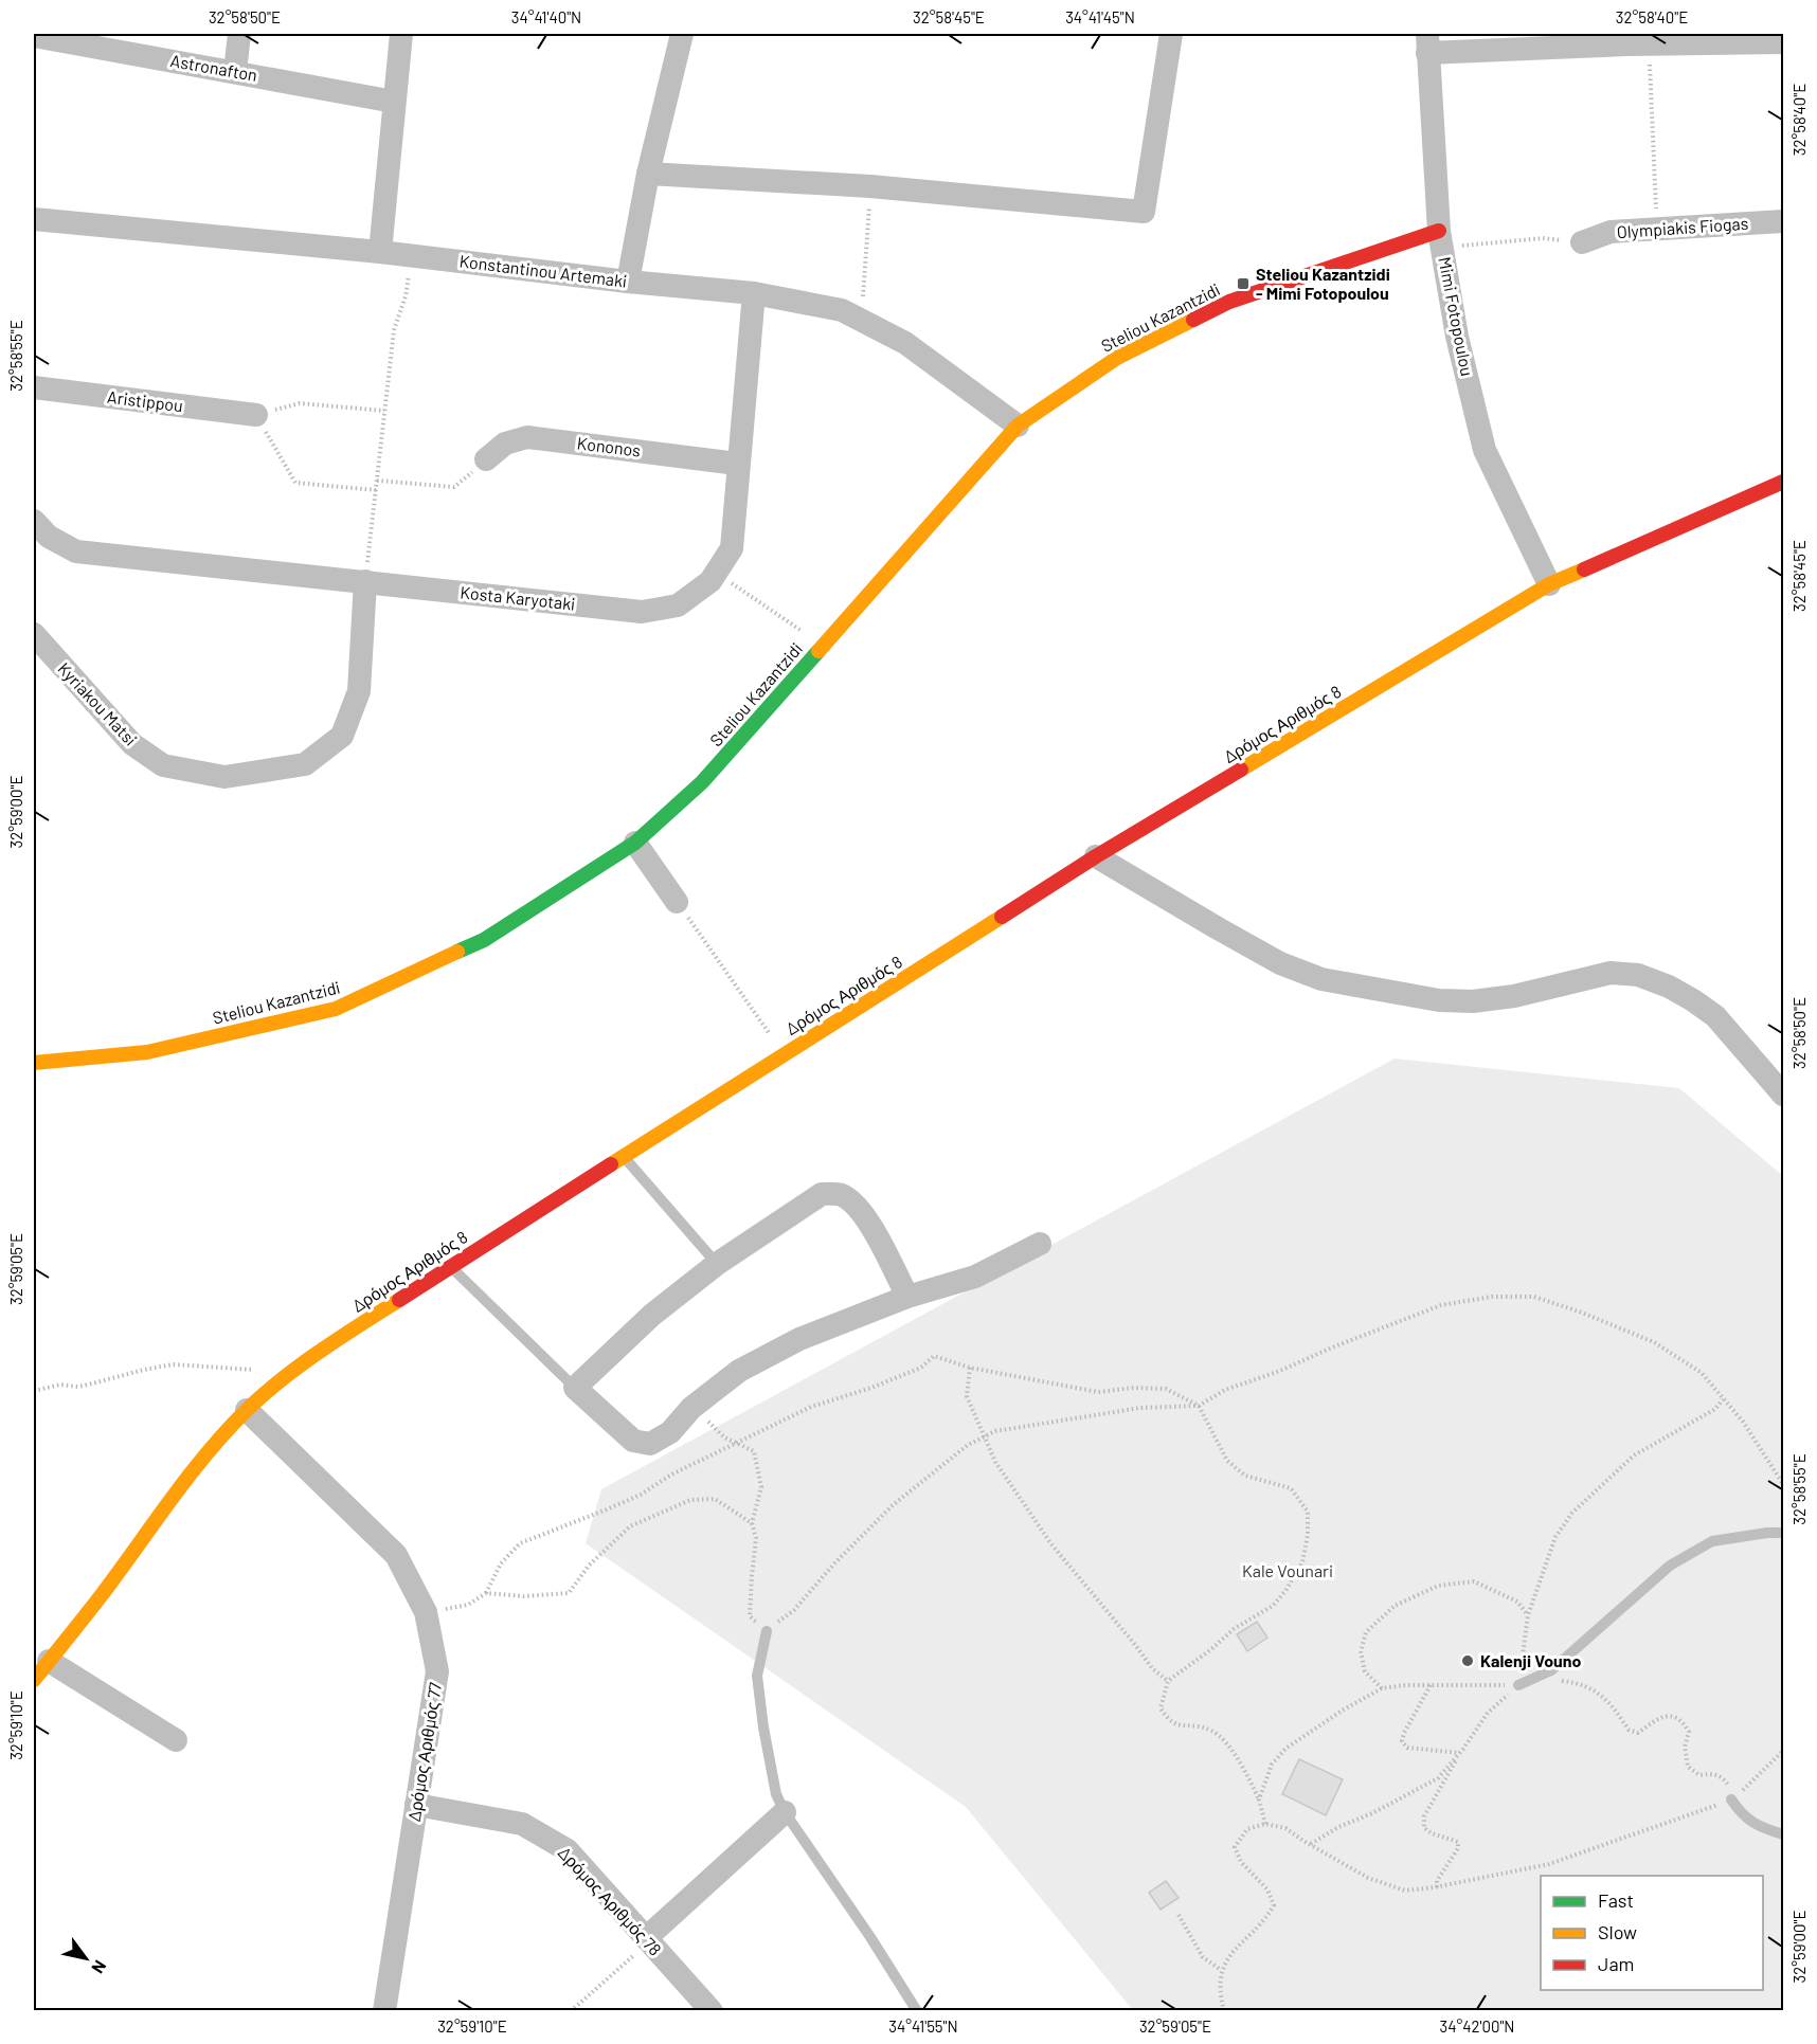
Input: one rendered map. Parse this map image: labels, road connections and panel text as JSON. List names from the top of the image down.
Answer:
{
  "streets": {
    "street": [
      "Astronafton",
      "Olympiakis Fiogas",
      "Konstantinou Artemaki",
      "Mimi Fotopoulou",
      "Steliou Kazantzidi",
      "Aristippou",
      "Kononos",
      "Kosta Karyotaki",
      "Kyriakou Matsi",
      "Δρόμος Αριθμός 8",
      "Δρόμος Αριθμός 77",
      "Δρόμος Αριθμός 78"
    ]
  },
  "crossings": [
    ["Konstantinou Artemaki", "Steliou Kazantzidi"],
    ["Konstantinou Artemaki", "Kosta Karyotaki"],
    ["Mimi Fotopoulou", "Steliou Kazantzidi"],
    ["Mimi Fotopoulou", "Δρόμος Αριθμός 8"],
    ["Kononos", "Kosta Karyotaki"],
    ["Kosta Karyotaki", "Kyriakou Matsi"],
    ["Δρόμος Αριθμός 8", "Δρόμος Αριθμός 77"],
    ["Δρόμος Αριθμός 77", "Δρόμος Αριθμός 78"]
  ],
  "parks": ["Kale Vounari"],
  "places": {
    "transit": ["Steliou Kazantzidi - Mimi Fotopoulou"],
    "other": ["Kalenji Vouno"]
  },
  "legend": ["Fast", "Slow", "Jam"],
  "north": "bottom right",
  "coordinates": [
    "32°58'50\"E",
    "34°41'40\"N",
    "32°58'45\"E",
    "34°41'45\"N",
    "32°58'40\"E",
    "32°58'55\"E",
    "32°59'00\"E",
    "32°59'05\"E",
    "32°59'10\"E",
    "34°41'55\"N",
    "34°42'00\"N"
  ]
}
